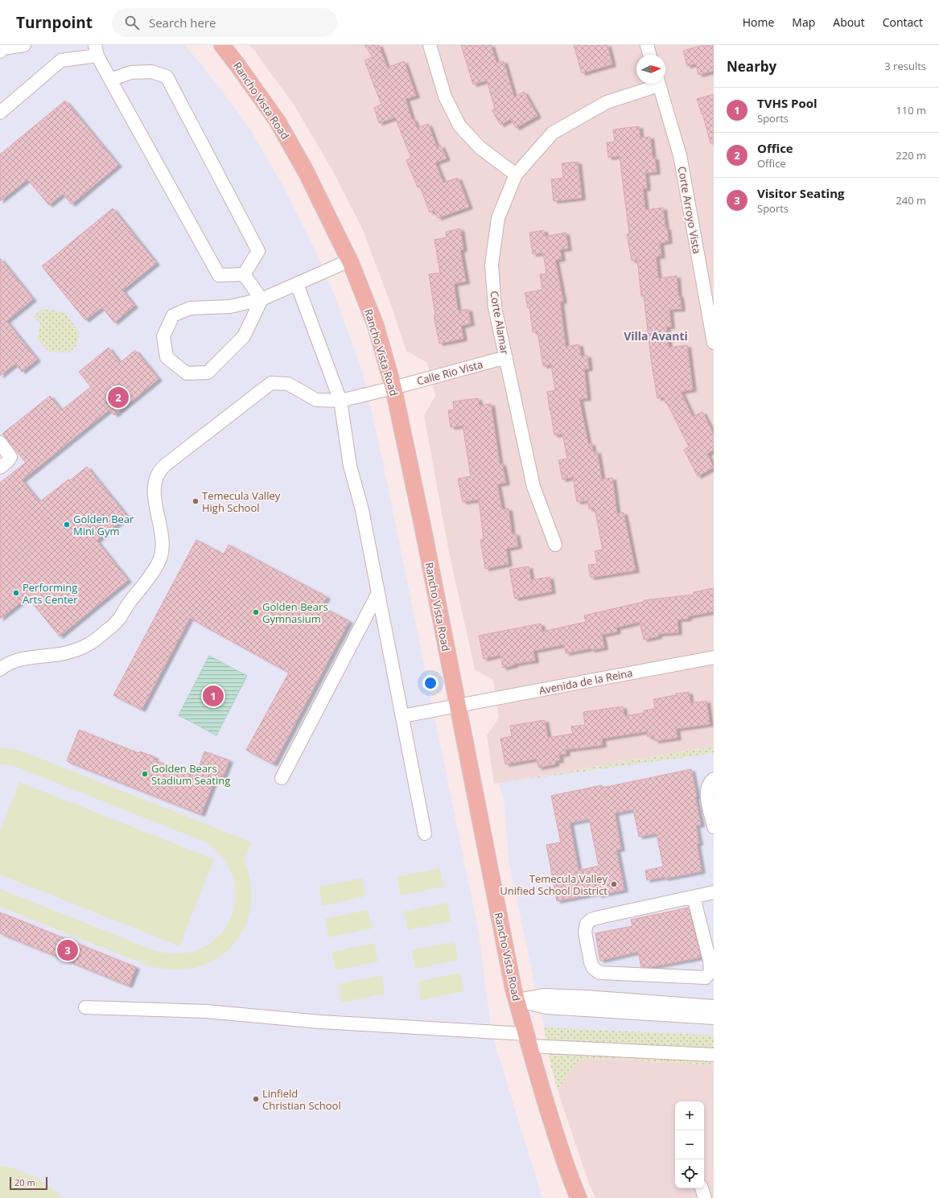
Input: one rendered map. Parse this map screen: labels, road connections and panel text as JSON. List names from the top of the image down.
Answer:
{
  "streets": {
    "main road": ["Rancho Vista Road"],
    "street": [
      "Corte Arroyo Vista",
      "Corte Alamar",
      "Calle Rio Vista",
      "Avenida de la Reina"
    ]
  },
  "crossings": [
    ["Rancho Vista Road", "Calle Rio Vista"],
    ["Rancho Vista Road", "Avenida de la Reina"],
    ["Corte Alamar", "Calle Rio Vista"]
  ],
  "districts": ["Villa Avanti"],
  "places": [
    "Temecula Valley High School",
    "Golden Bear Mini Gym",
    "Performing Arts Center",
    "Golden Bears Gymnasium",
    "Golden Bears Stadium Seating",
    "Temecula Valley Unified School District",
    "Linfield Christian School"
  ],
  "scale_bar": "20 m",
  "north": "right",
  "page": {
    "header": "Turnpoint",
    "search": "Search here",
    "nav": [
      "Home",
      "Map",
      "About",
      "Contact"
    ],
    "heading": ["Nearby", "3 results"],
    "list": [
      {
        "mark": "1",
        "name": "TVHS Pool",
        "note": "Sports",
        "value": "110 m"
      },
      {
        "mark": "2",
        "name": "Office",
        "note": "Office",
        "value": "220 m"
      },
      {
        "mark": "3",
        "name": "Visitor Seating",
        "note": "Sports",
        "value": "240 m"
      }
    ],
    "pins": ["2", "1", "3"],
    "map_buttons": ["+", "−"],
    "scale": "20 m"
  }
}
